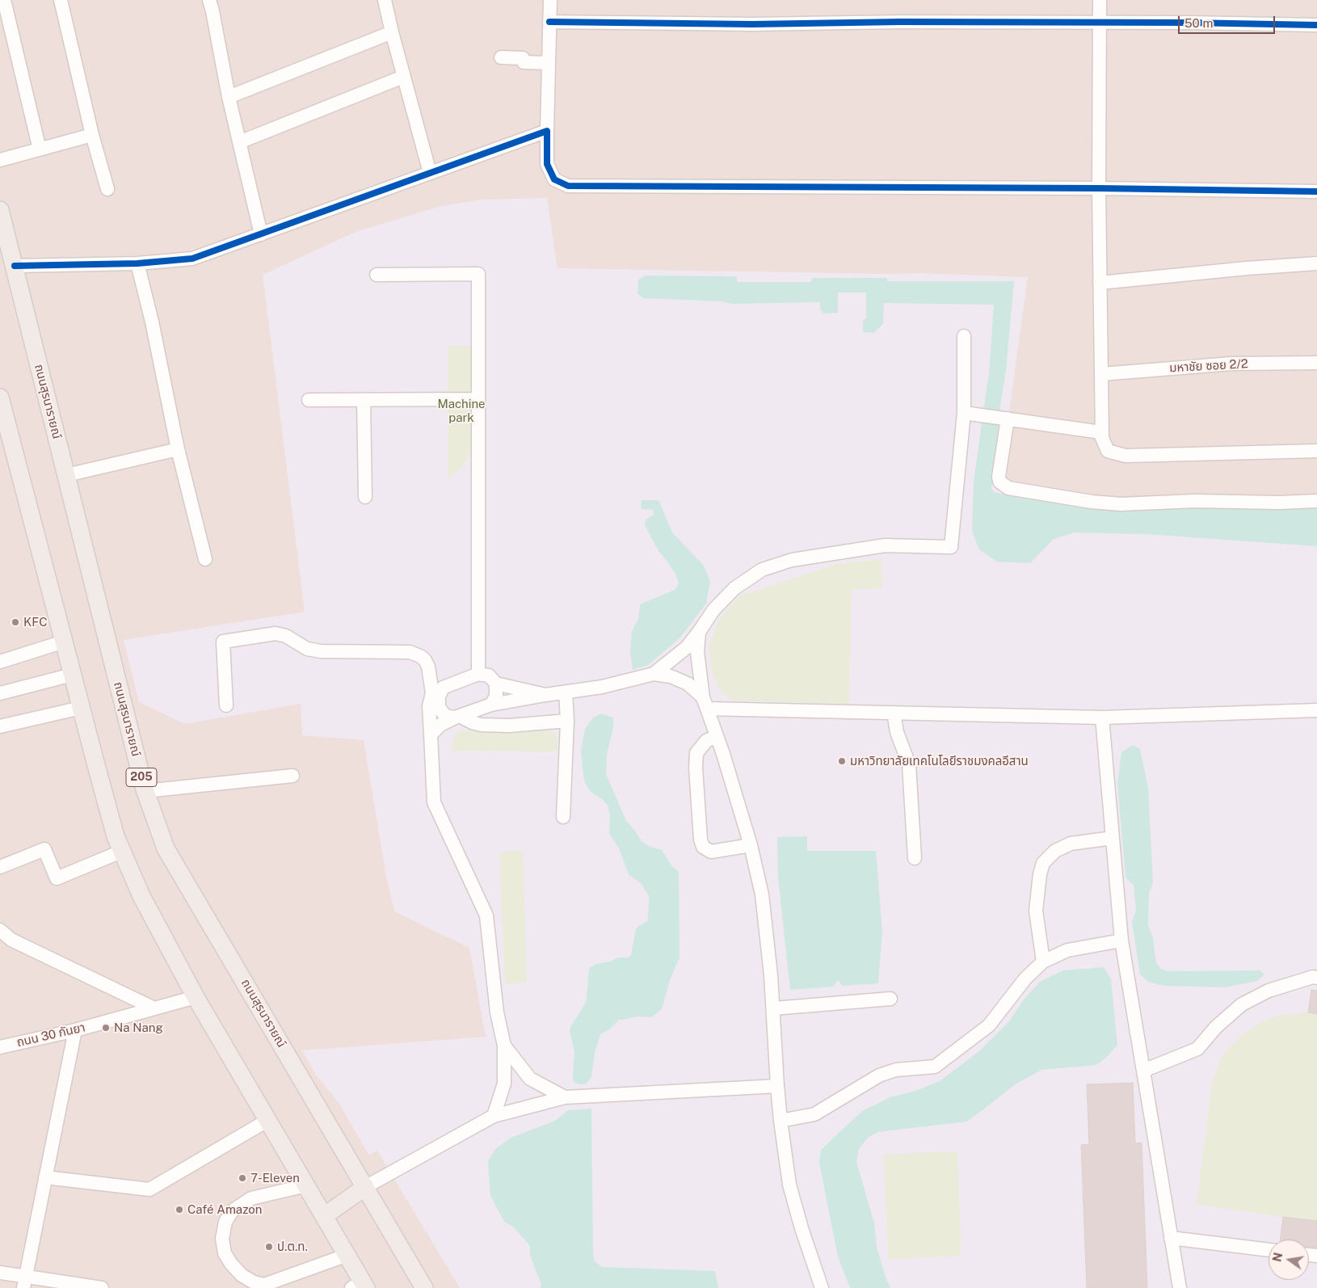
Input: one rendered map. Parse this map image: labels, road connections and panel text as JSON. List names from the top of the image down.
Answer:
{
  "streets": {
    "main road": ["ถนนสุรนารายณ์", "205"],
    "street": ["มหาชัย ซอย 2/2", "ถนน 30 กันยา"]
  },
  "parks": ["Machine park"],
  "places": [
    "KFC",
    "มหาวิทยาลัยเทคโนโลยีราชมงคลอีสาน",
    "Na Nang",
    "7-Eleven",
    "Café Amazon",
    "ป.ต.ท."
  ],
  "scale_bar": "50 m",
  "north": "left"
}
